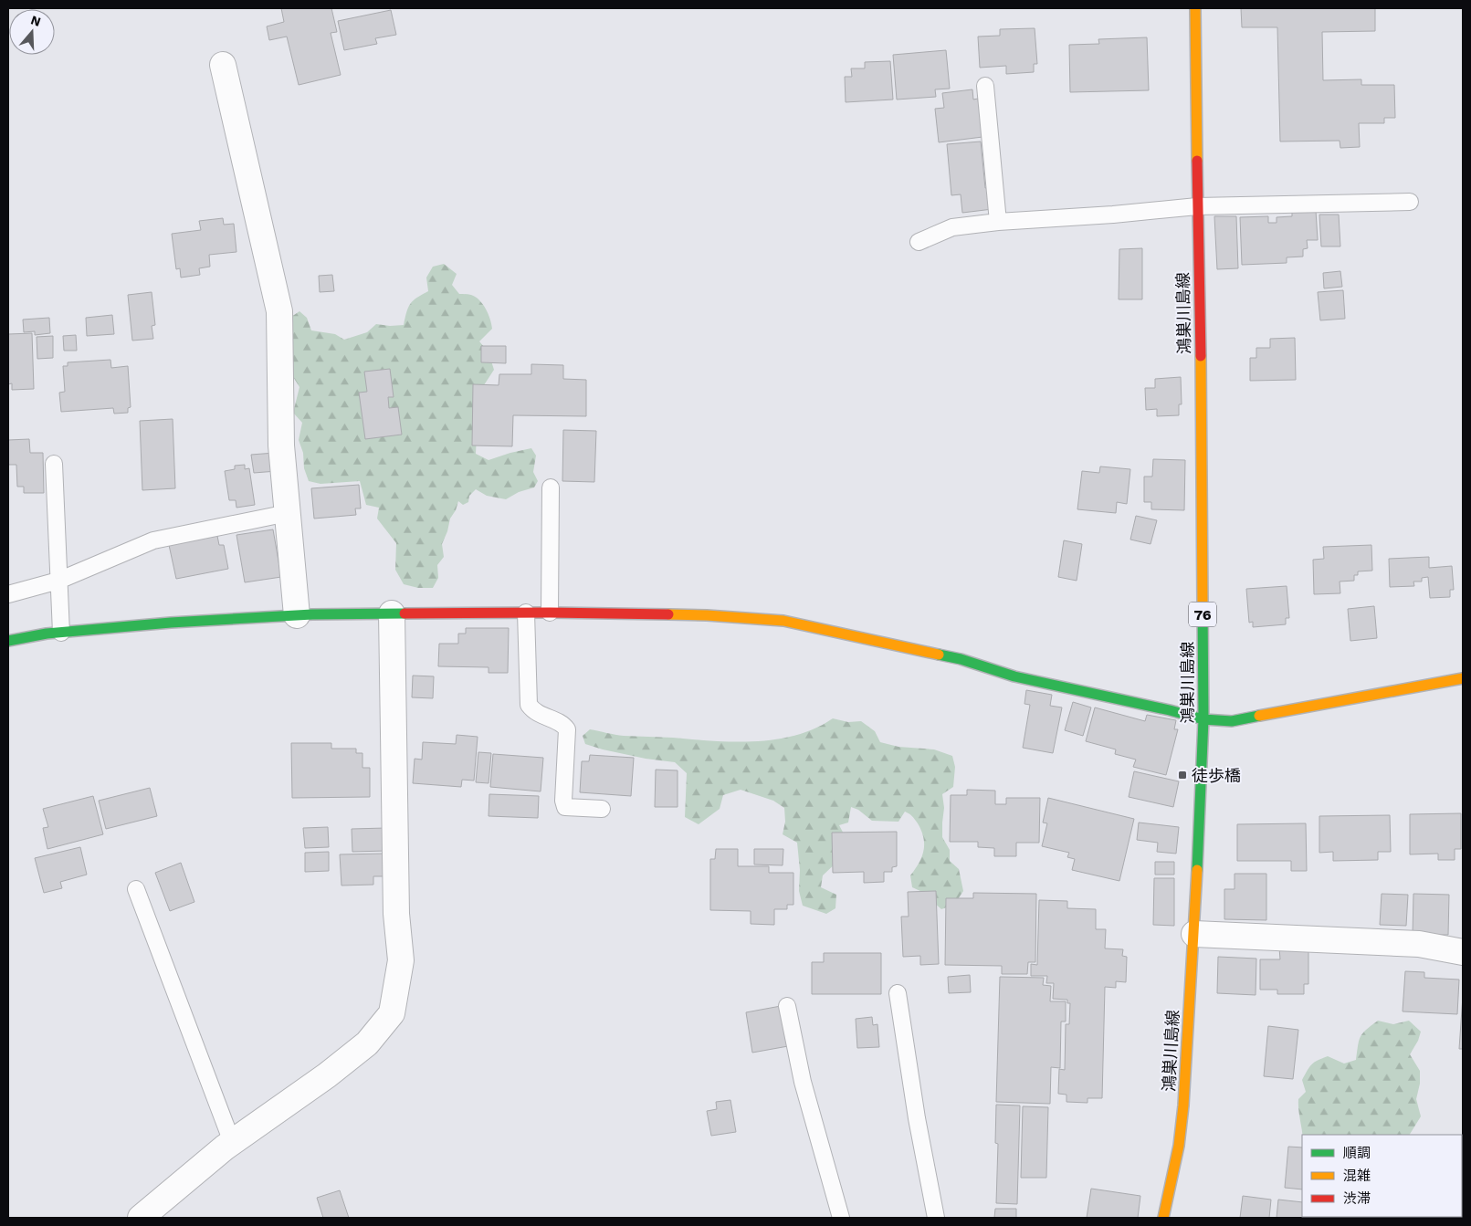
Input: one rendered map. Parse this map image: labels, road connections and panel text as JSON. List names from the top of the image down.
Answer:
{
  "streets": {
    "street": ["鴻巣川島線", "76"]
  },
  "places": {
    "transit": ["徒歩橋"]
  },
  "legend": ["順調", "混雑", "渋滞"],
  "north": "top"
}
